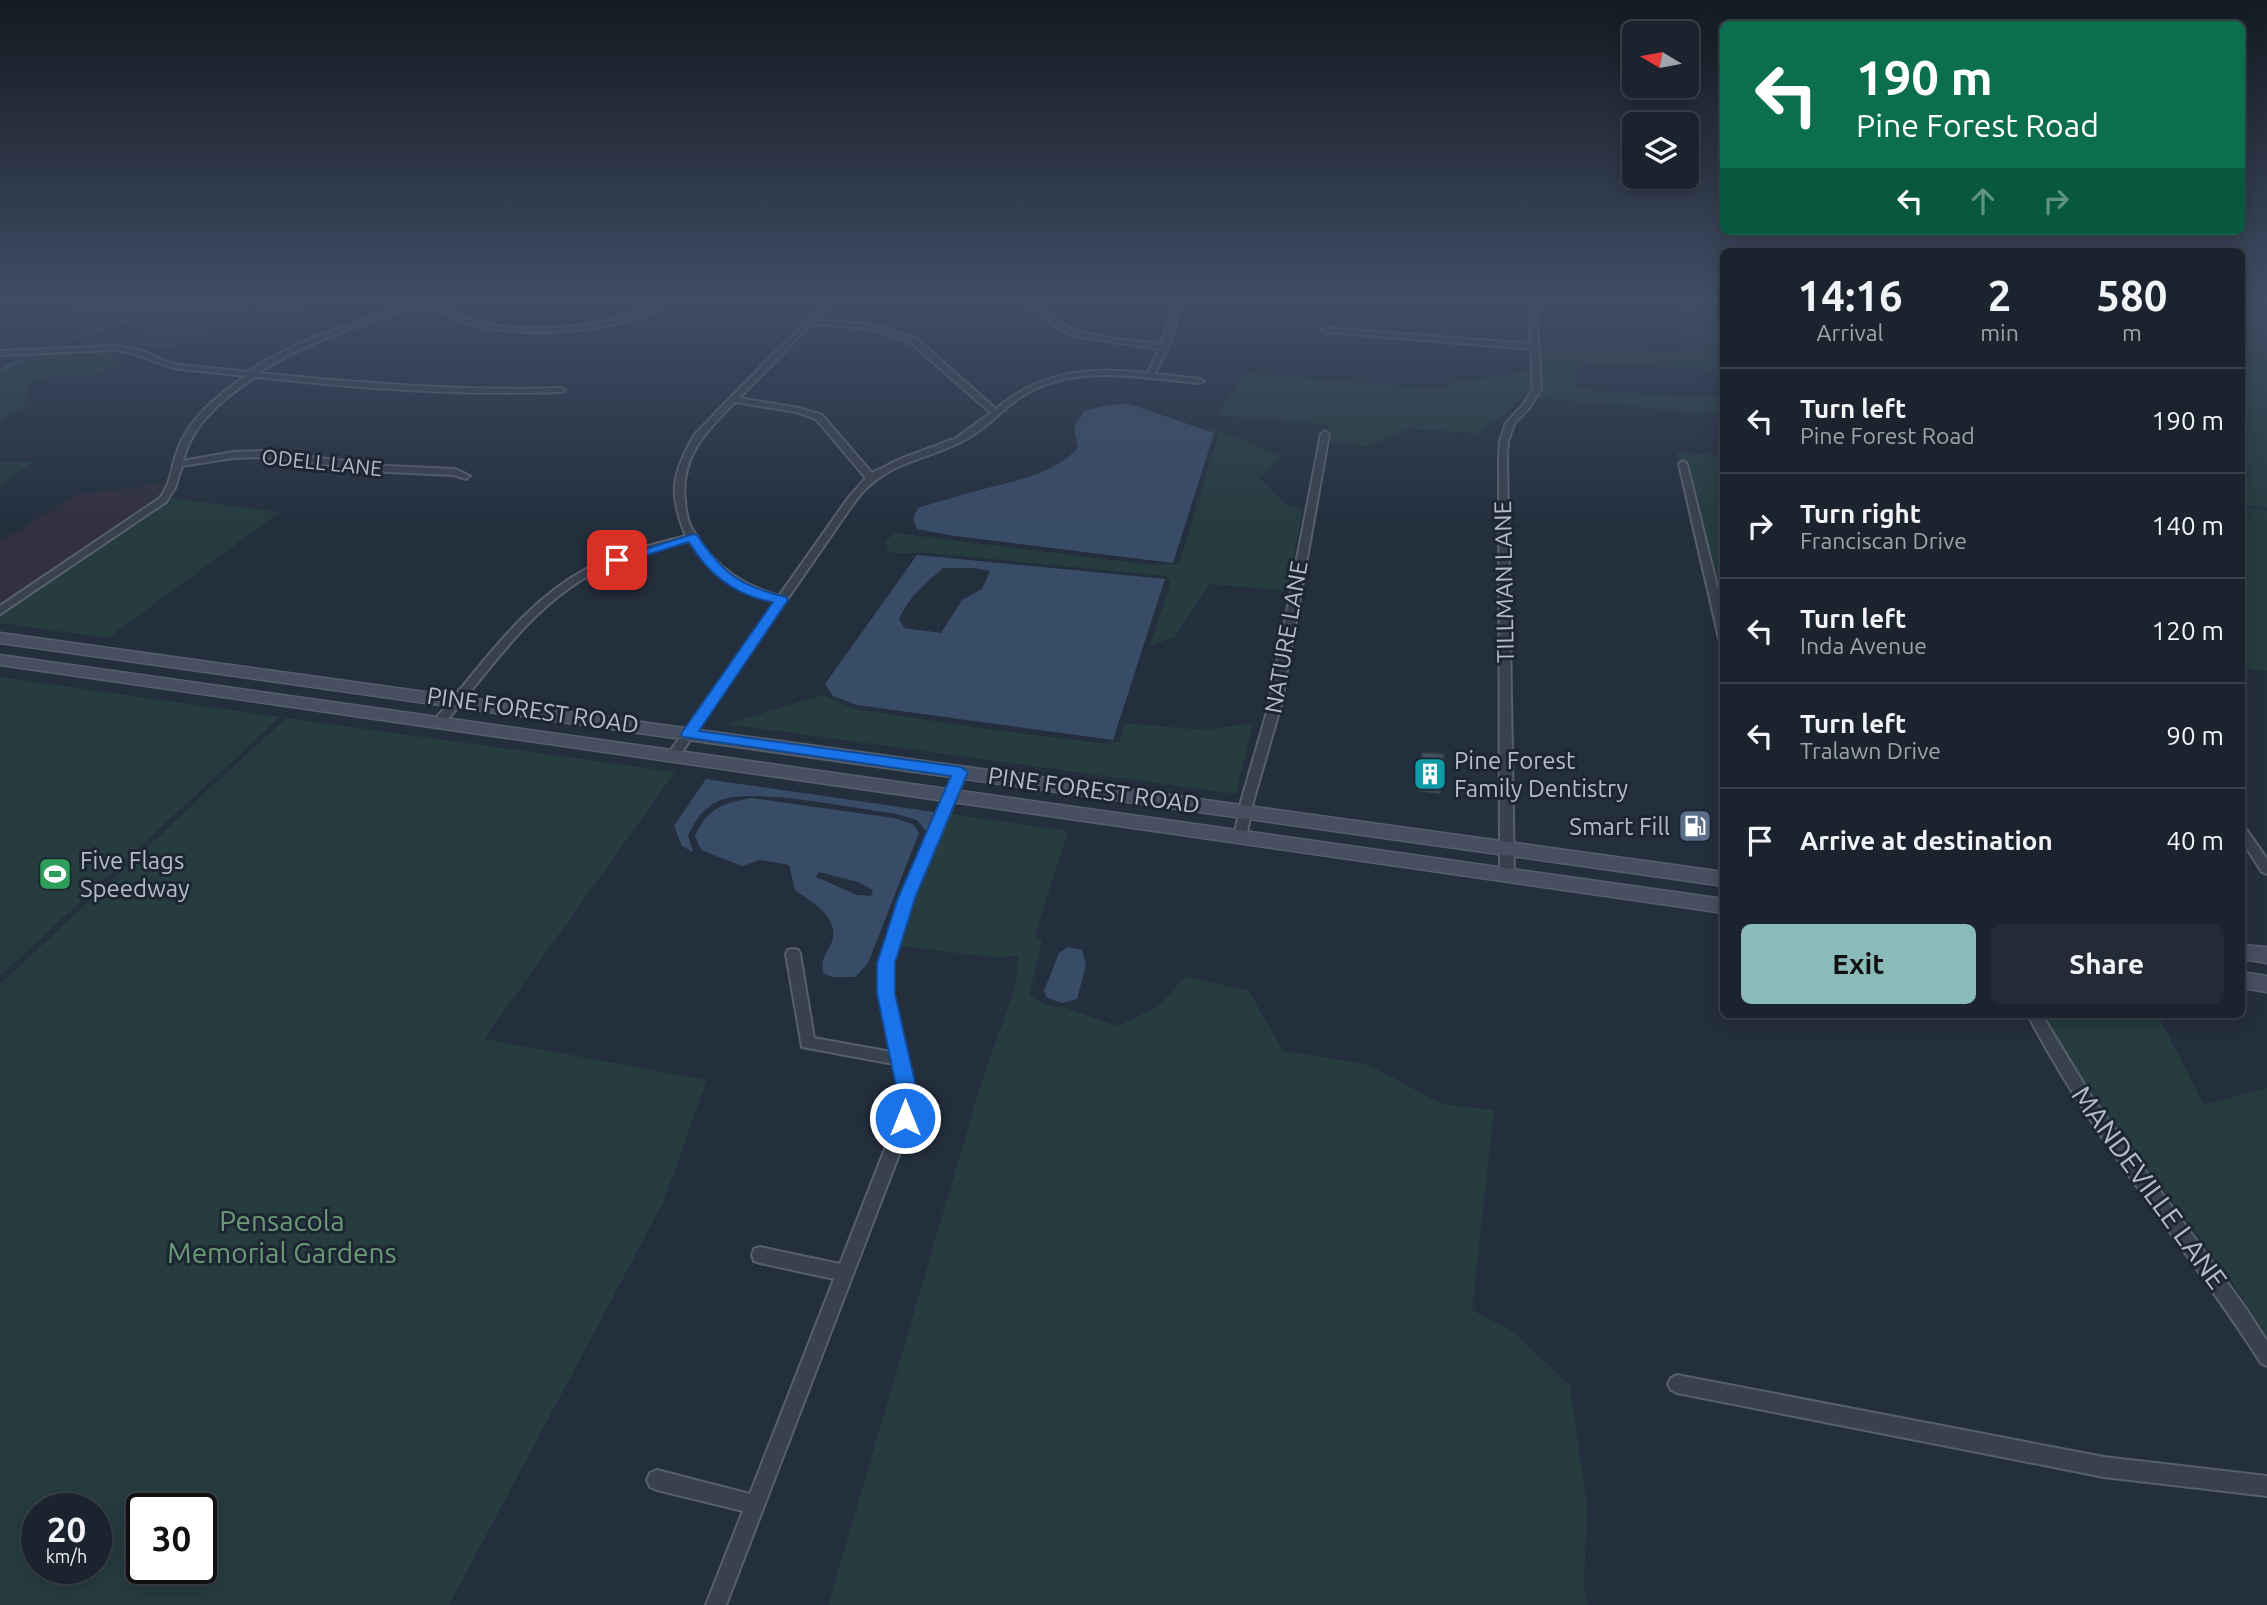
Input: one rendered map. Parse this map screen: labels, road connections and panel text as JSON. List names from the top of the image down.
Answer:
{
  "streets": {
    "main road": ["PINE FOREST ROAD"],
    "street": [
      "ODELL LANE",
      "TILLMAN LANE",
      "NATURE LANE",
      "MANDEVILLE LANE"
    ]
  },
  "crossings": [
    ["TILLMAN LANE", "PINE FOREST ROAD"],
    ["NATURE LANE", "PINE FOREST ROAD"]
  ],
  "parks": ["Pensacola Memorial Gardens"],
  "places": {
    "building": ["Pine Forest Family Dentistry"],
    "fuel station": ["Smart Fill"],
    "sports": ["Five Flags Speedway"]
  },
  "north": "left",
  "page": {
    "turn": ["190 m", "Pine Forest Road"],
    "eta": [
      "14:16",
      "Arrival",
      "2",
      "min",
      "580",
      "m"
    ],
    "list": [
      {
        "name": "Turn left",
        "note": "Pine Forest Road",
        "value": "190 m"
      },
      {
        "name": "Turn right",
        "note": "Franciscan Drive",
        "value": "140 m"
      },
      {
        "name": "Turn left",
        "note": "Inda Avenue",
        "value": "120 m"
      },
      {
        "name": "Turn left",
        "note": "Tralawn Drive",
        "value": "90 m"
      },
      {
        "name": "Arrive at destination",
        "value": "40 m"
      }
    ],
    "buttons": ["Exit", "Share"],
    "speed": "20 km/h",
    "limit": "30"
  }
}
